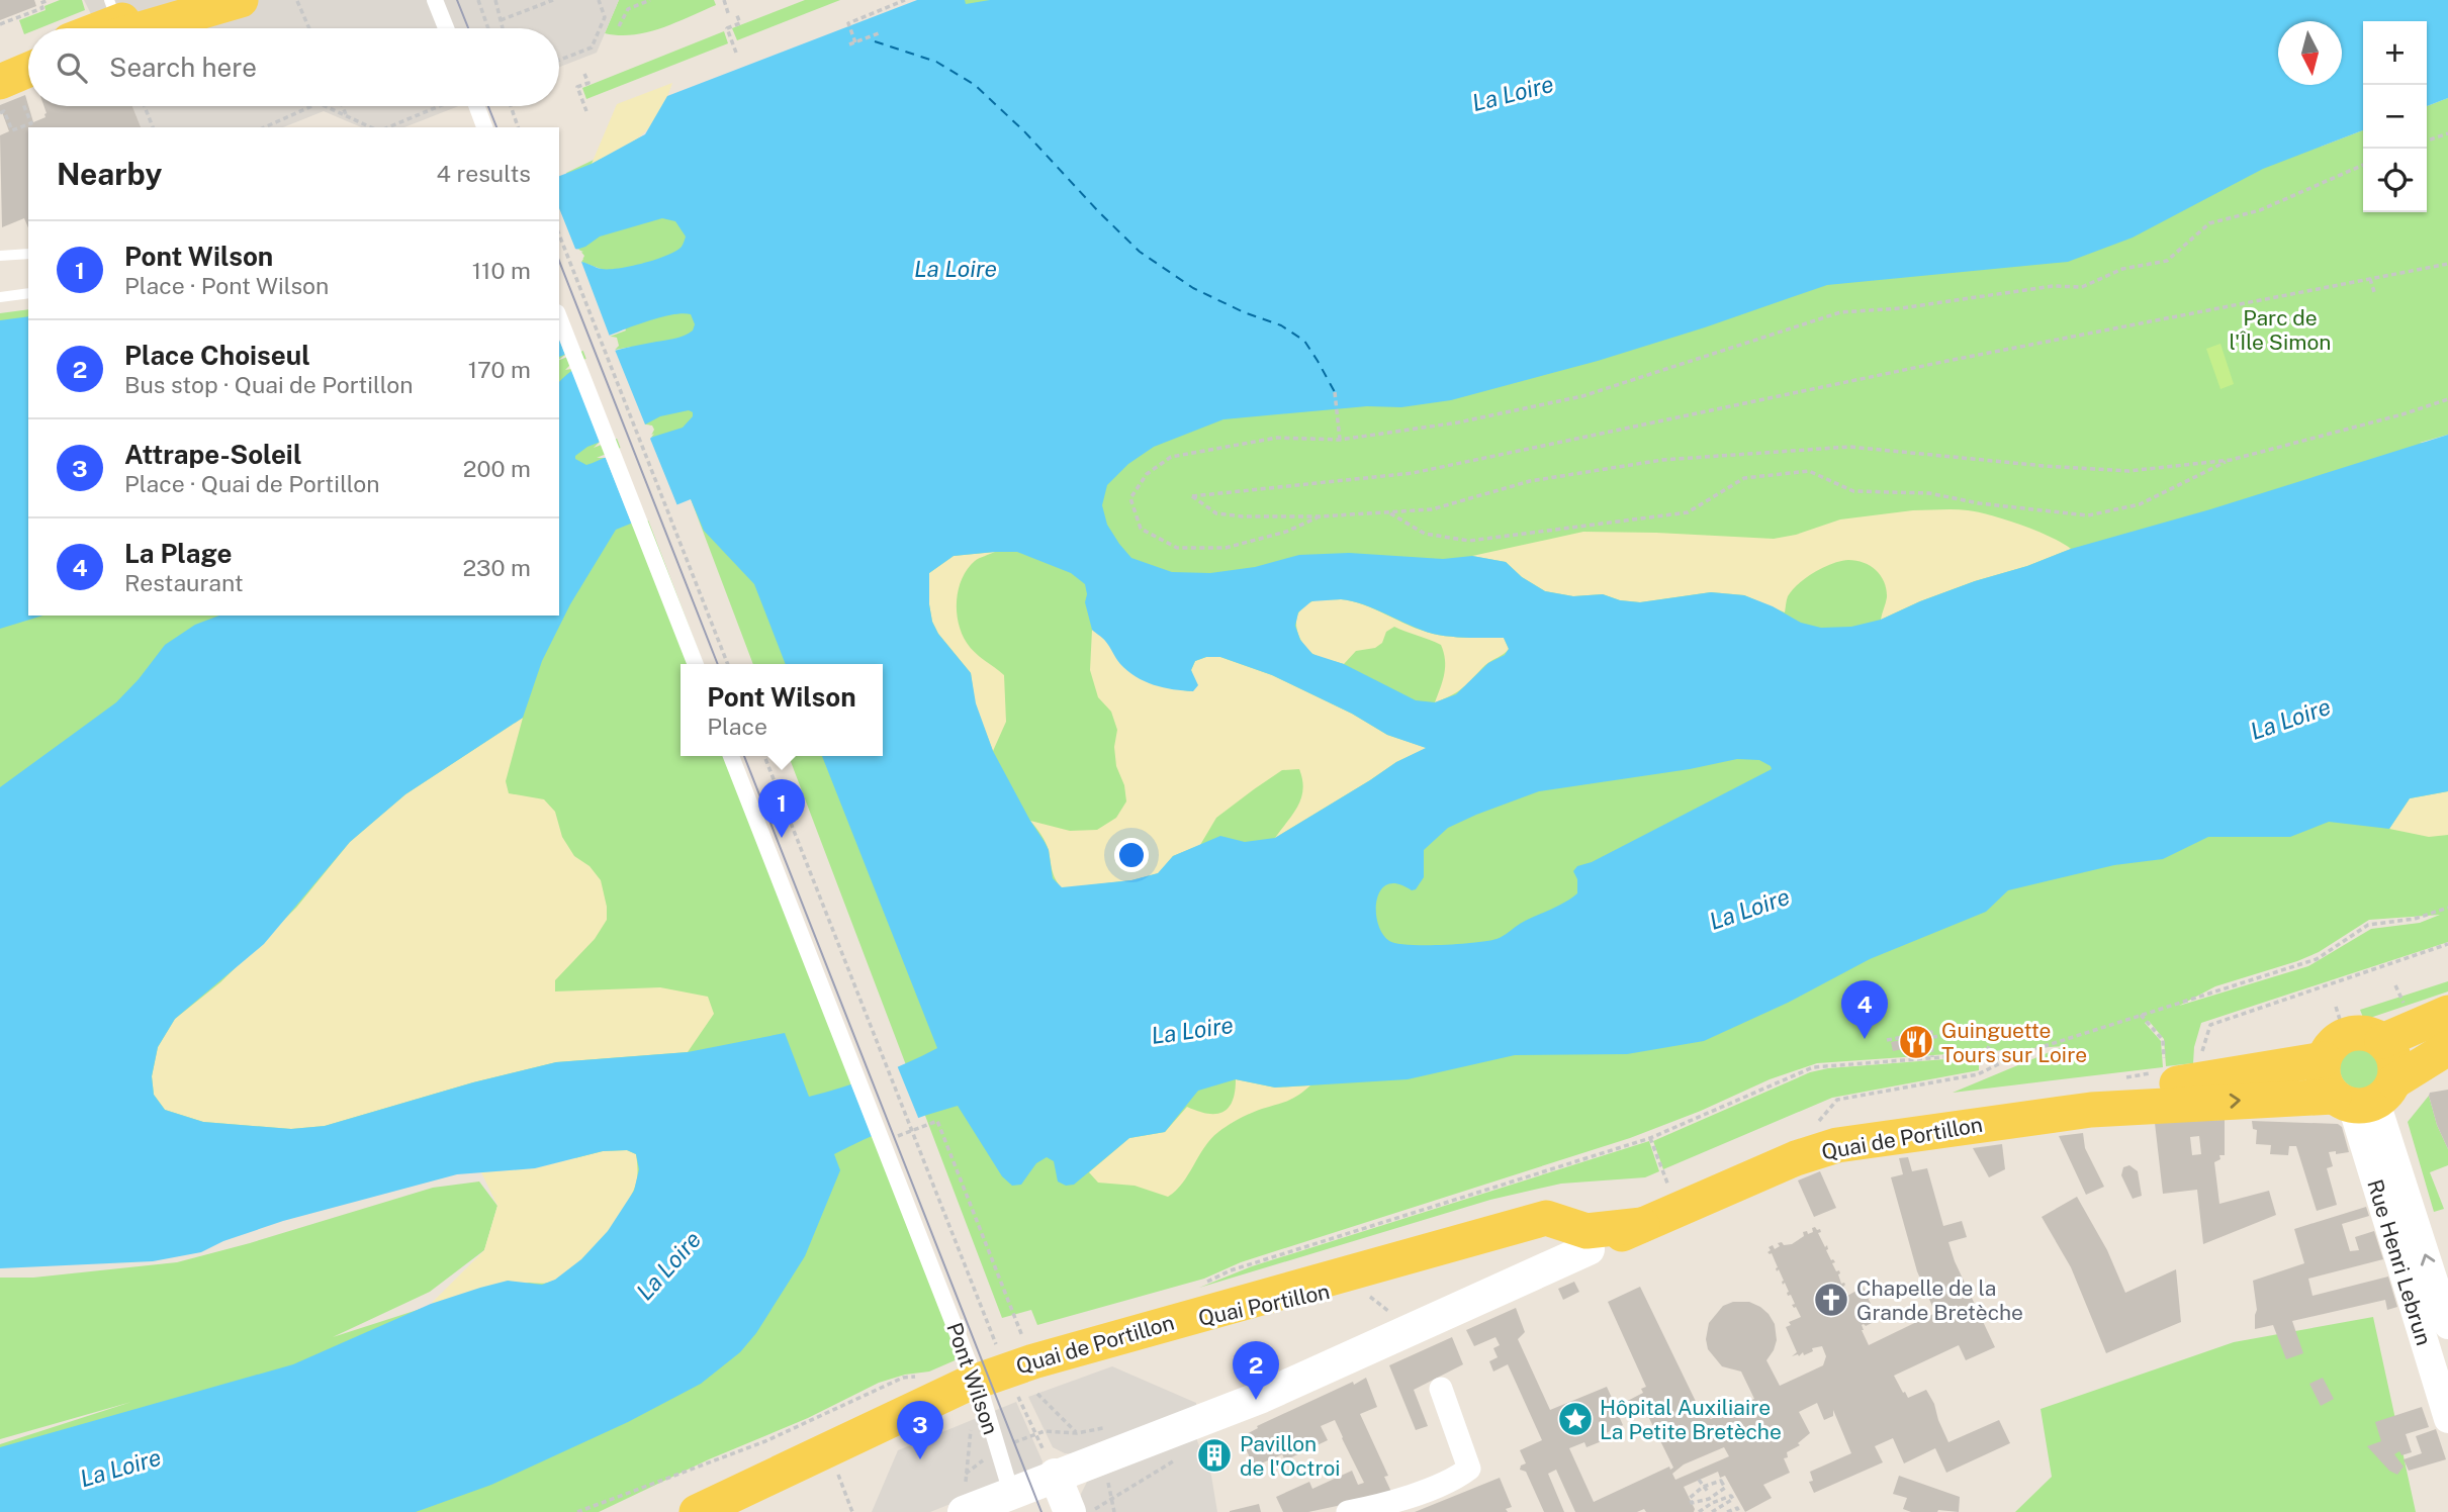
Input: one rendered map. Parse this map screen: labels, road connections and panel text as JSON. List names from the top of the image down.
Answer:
{
  "streets": {
    "main road": ["Quai de Portillon"],
    "street": ["Rue Henri Lebrun", "Pont Wilson"],
    "path": ["Quai Portillon"]
  },
  "crossings": [
    ["Quai de Portillon", "Rue Henri Lebrun"],
    ["Quai de Portillon", "Pont Wilson"]
  ],
  "water": ["La Loire"],
  "parks": ["Parc de l'Île Simon"],
  "places": {
    "restaurant": ["Guinguette Tours sur Loire"],
    "church": ["Chapelle de la Grande Bretèche"],
    "place": ["Hôpital Auxiliaire La Petite Bretèche"],
    "building": ["Pavillon de l'Octroi"]
  },
  "north": "bottom",
  "page": {
    "map_buttons": ["+", "−"],
    "search": "Search here",
    "heading": ["Nearby", "4 results"],
    "list": [
      {
        "mark": "1",
        "name": "Pont Wilson",
        "note": "Place · Pont Wilson",
        "value": "110 m"
      },
      {
        "mark": "2",
        "name": "Place Choiseul",
        "note": "Bus stop · Quai de Portillon",
        "value": "170 m"
      },
      {
        "mark": "3",
        "name": "Attrape-Soleil",
        "note": "Place · Quai de Portillon",
        "value": "200 m"
      },
      {
        "mark": "4",
        "name": "La Plage",
        "note": "Restaurant",
        "value": "230 m"
      }
    ],
    "popup": ["Pont Wilson", "Place"],
    "pins": [
      "1",
      "4",
      "2",
      "3"
    ]
  }
}
